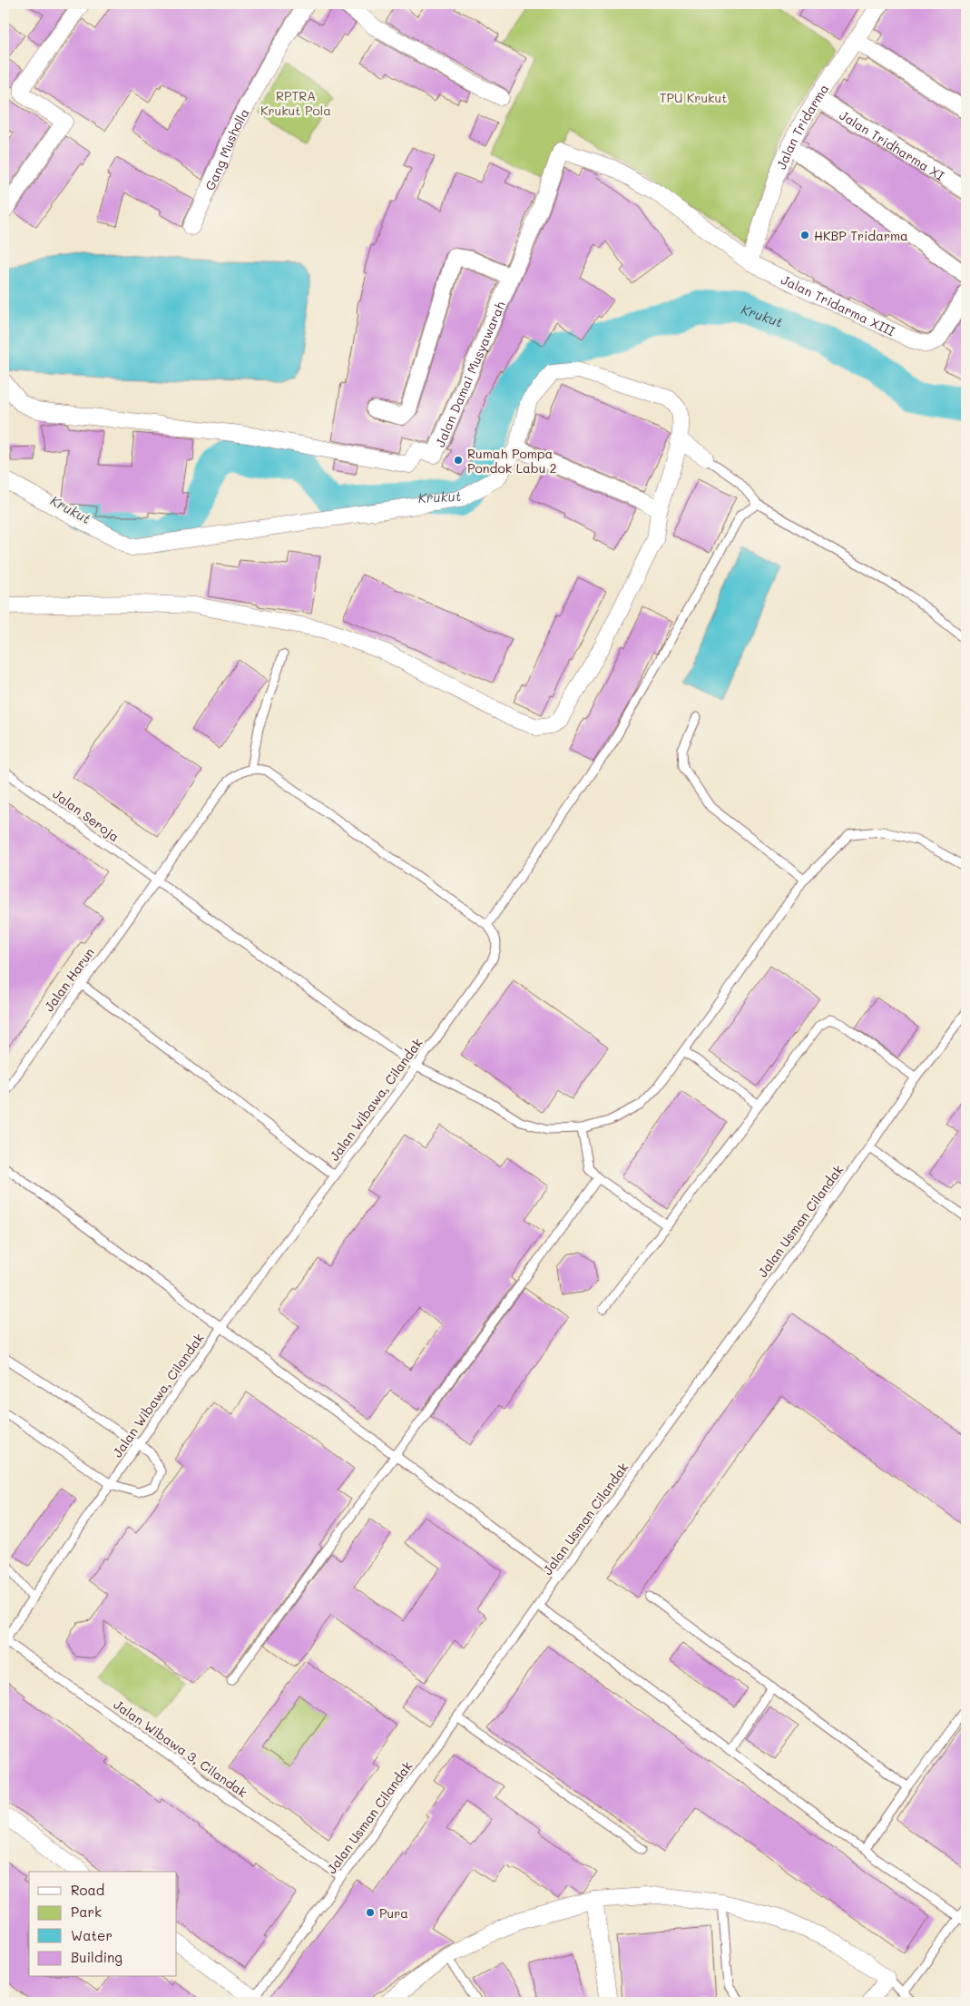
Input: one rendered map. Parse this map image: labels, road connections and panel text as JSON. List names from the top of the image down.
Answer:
{
  "streets": {
    "street": [
      "Jalan Tridarma",
      "Jalan Tridharma XI",
      "Gang Musholla",
      "Jalan Tridarma XIII",
      "Jalan Damai Musyawarah"
    ],
    "lane": [
      "Jalan Seroja",
      "Jalan Harun",
      "Jalan Wibawa, Cilandak",
      "Jalan Usman Cilandak",
      "Jalan Wibawa 3, Cilandak"
    ]
  },
  "crossings": [
    ["Jalan Tridarma", "Jalan Tridharma XI"],
    ["Jalan Tridarma", "Jalan Tridarma XIII"],
    ["Jalan Tridarma", "Jalan Damai Musyawarah"],
    ["Jalan Tridarma XIII", "Jalan Damai Musyawarah"],
    ["Jalan Seroja", "Jalan Harun"],
    ["Jalan Seroja", "Jalan Wibawa, Cilandak"],
    ["Jalan Wibawa, Cilandak", "Jalan Wibawa 3, Cilandak"],
    ["Jalan Usman Cilandak", "Jalan Wibawa 3, Cilandak"]
  ],
  "water": ["Krukut"],
  "parks": ["RPTRA Krukut Pola", "TPU Krukut"],
  "places": ["HKBP Tridarma", "Rumah Pompa Pondok Labu 2", "Pura"],
  "legend": [
    "Road",
    "Park",
    "Water",
    "Building"
  ]
}
